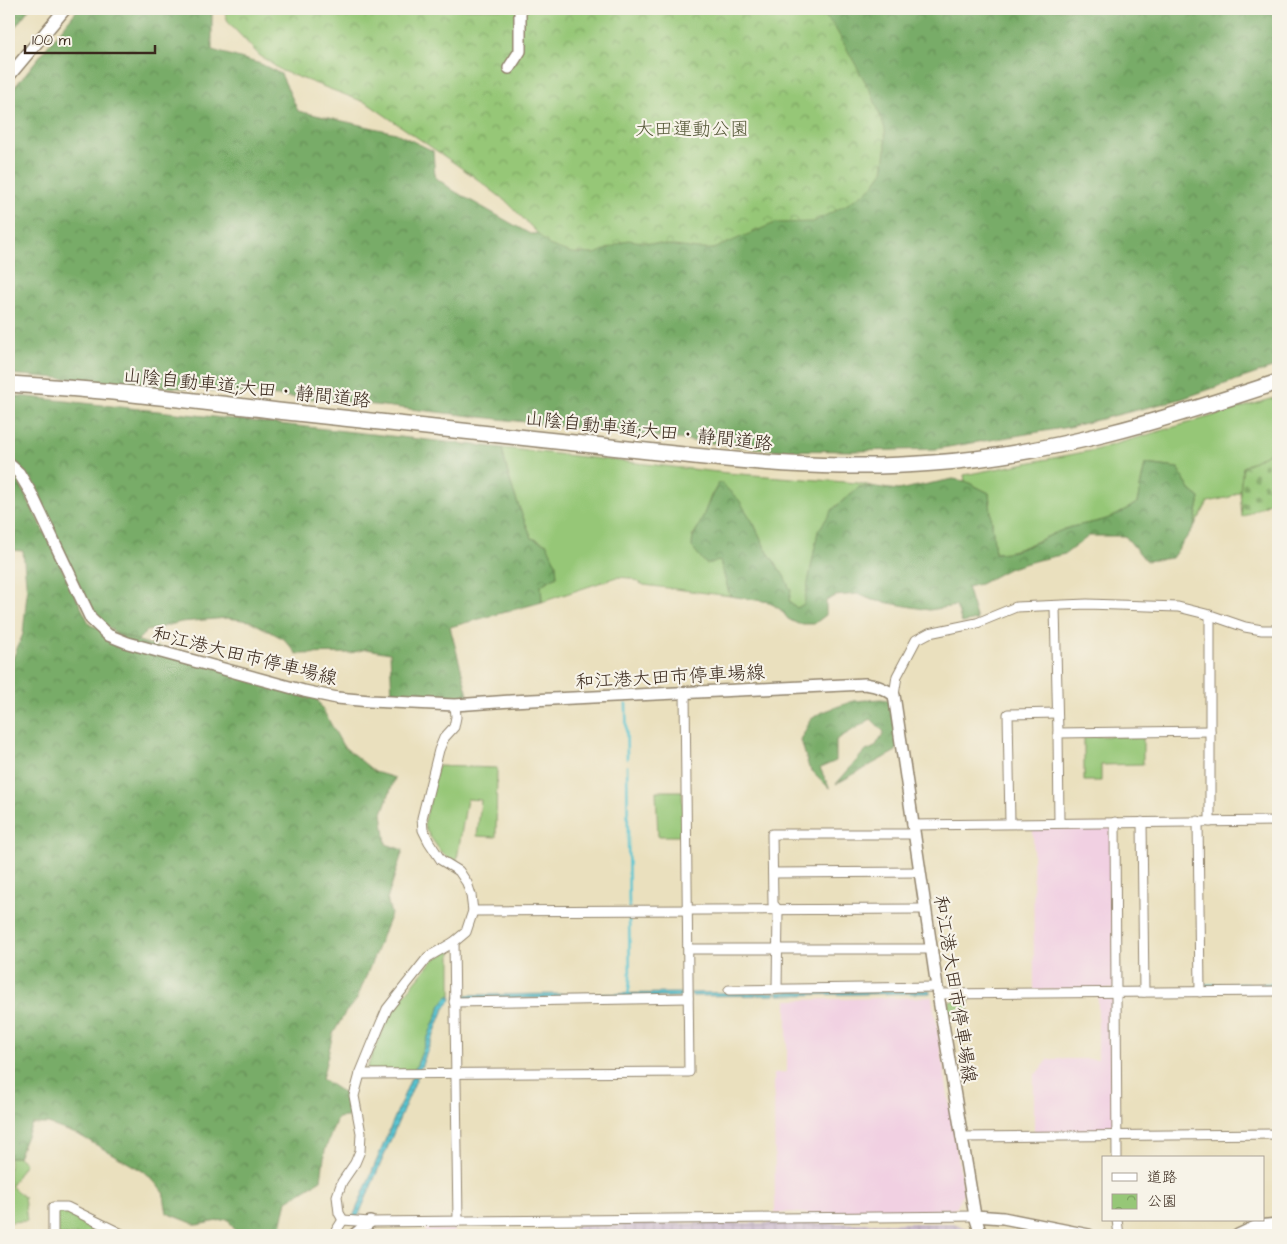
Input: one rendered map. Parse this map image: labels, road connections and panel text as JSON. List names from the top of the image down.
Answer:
{
  "streets": {
    "highway": ["山陰自動車道;大田・静間道路"],
    "main road": ["和江港大田市停車場線"]
  },
  "parks": ["大田運動公園"],
  "legend": ["道路", "公園"],
  "scale_bar": "100 m"
}
